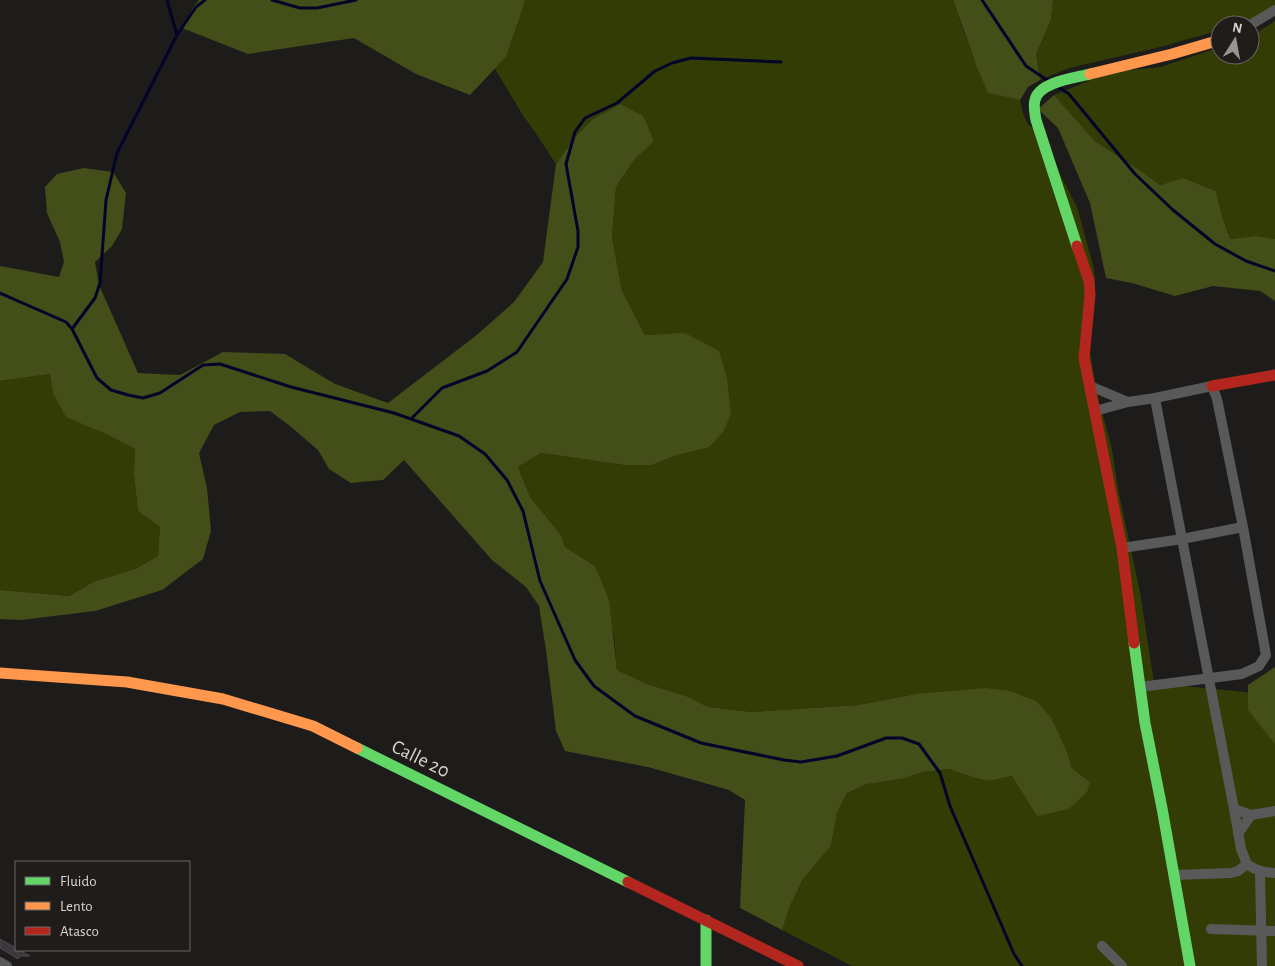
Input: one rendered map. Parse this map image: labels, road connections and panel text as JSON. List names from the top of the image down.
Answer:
{
  "streets": {
    "street": ["Calle 20"]
  },
  "legend": ["Fluido", "Lento", "Atasco"],
  "north": "top"
}
